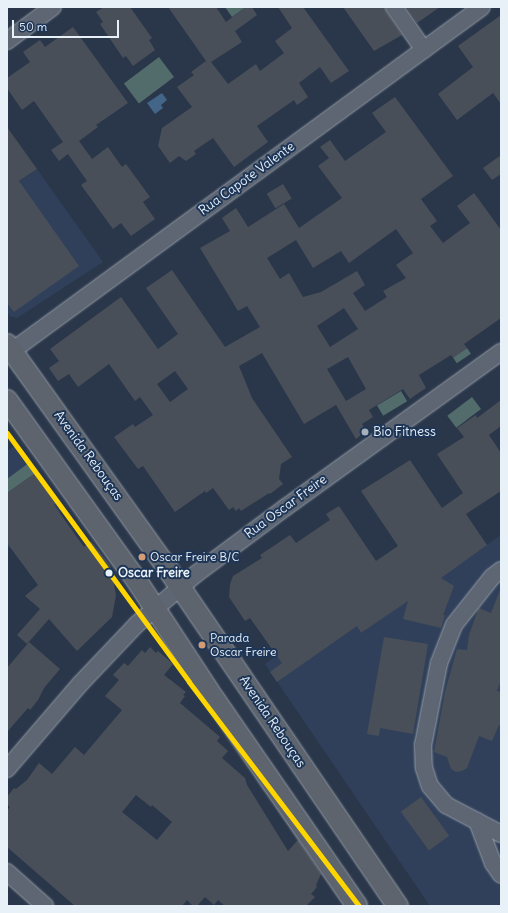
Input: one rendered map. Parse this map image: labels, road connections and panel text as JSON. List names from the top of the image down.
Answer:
{
  "streets": {
    "main road": ["Avenida Rebouças"],
    "street": ["Rua Capote Valente", "Rua Oscar Freire"]
  },
  "crossings": [
    ["Rua Capote Valente", "Avenida Rebouças"],
    ["Avenida Rebouças", "Rua Oscar Freire"]
  ],
  "places": [
    "Bio Fitness",
    "Oscar Freire B/C",
    "Oscar Freire",
    "Parada Oscar Freire"
  ],
  "scale_bar": "50 m"
}
